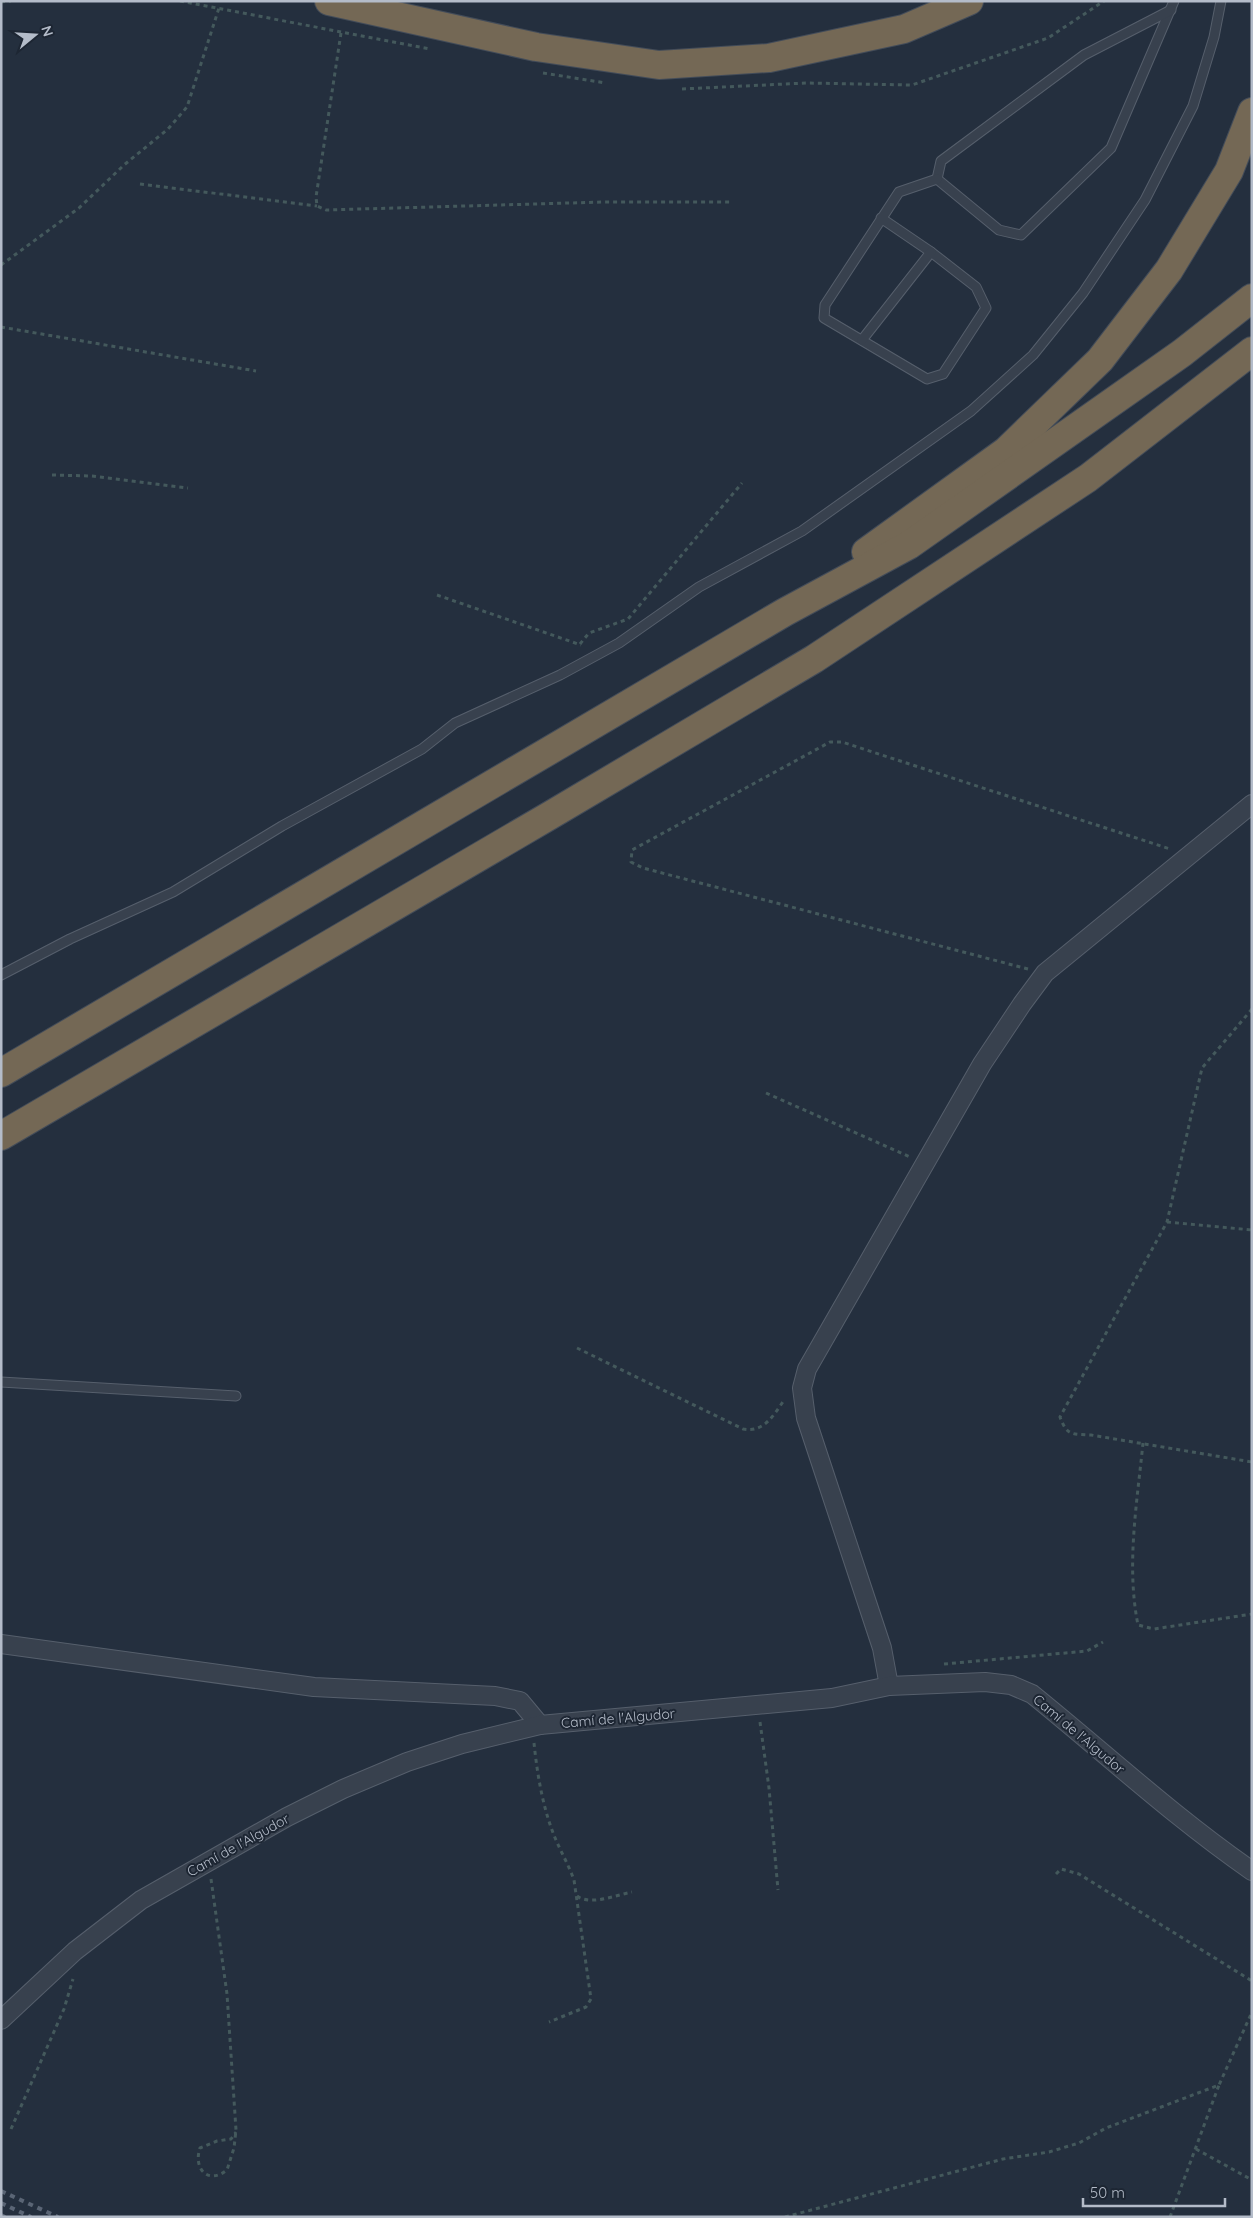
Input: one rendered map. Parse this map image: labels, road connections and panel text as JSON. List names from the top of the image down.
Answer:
{
  "streets": {
    "street": ["Camí de l'Algudor"]
  },
  "scale_bar": "50 m",
  "north": "right"
}
